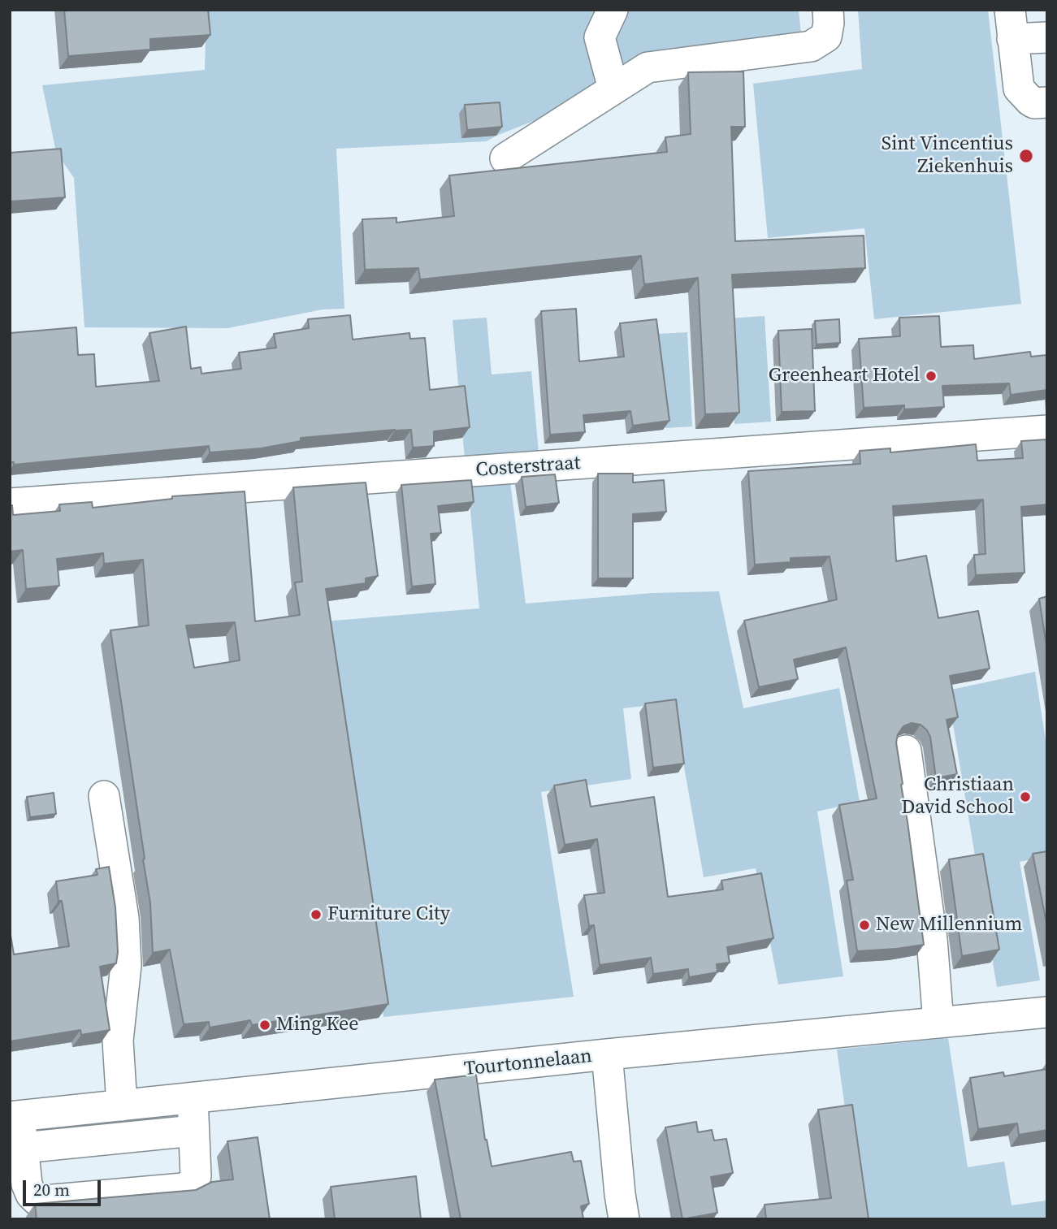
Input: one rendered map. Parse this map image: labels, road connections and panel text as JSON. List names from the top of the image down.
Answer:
{
  "streets": {
    "street": ["Costerstraat", "Tourtonnelaan"]
  },
  "places": [
    "Sint Vincentius Ziekenhuis",
    "Greenheart Hotel",
    "Christiaan David School",
    "Furniture City",
    "New Millennium",
    "Ming Kee"
  ],
  "scale_bar": "20 m"
}
